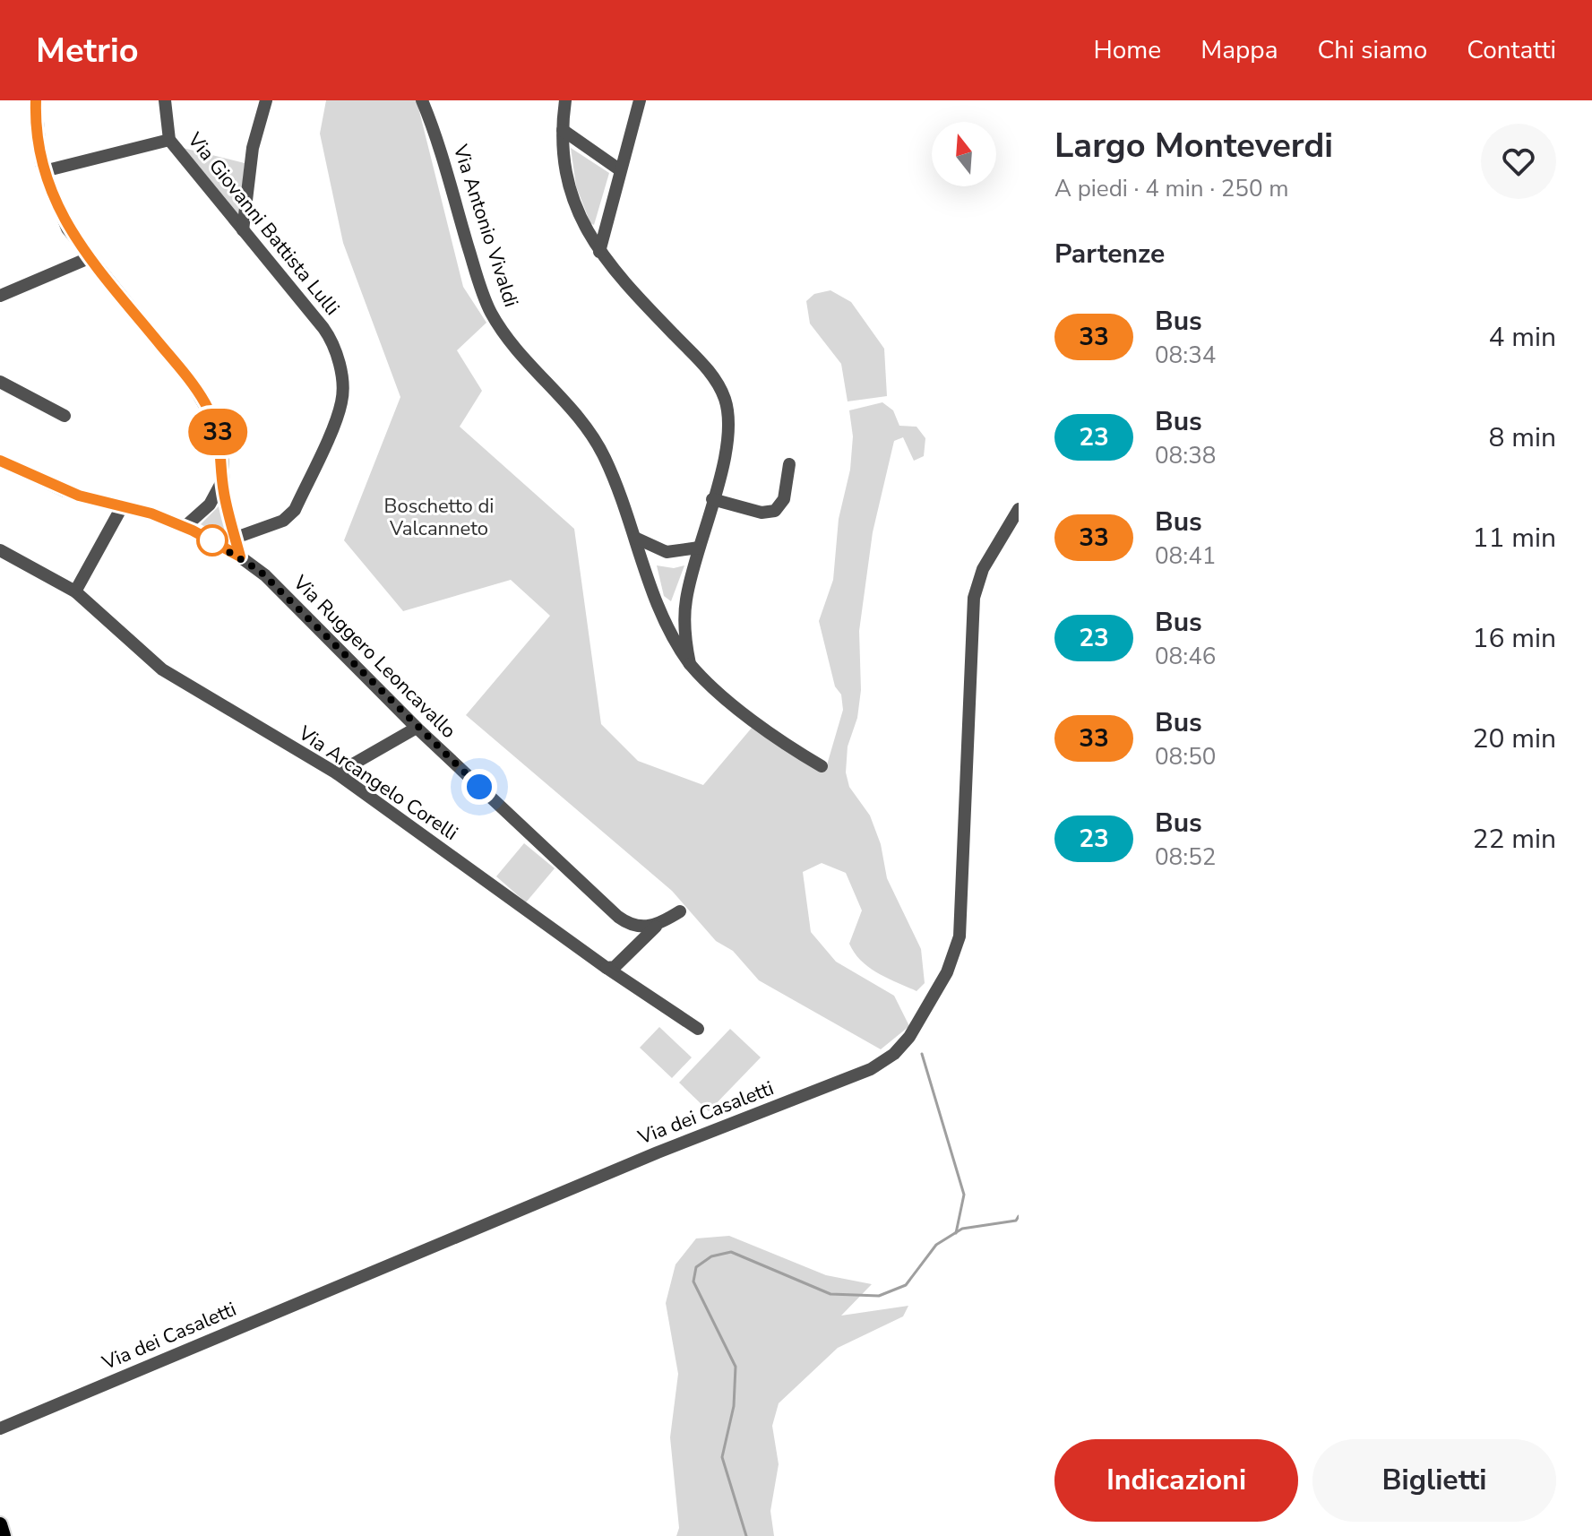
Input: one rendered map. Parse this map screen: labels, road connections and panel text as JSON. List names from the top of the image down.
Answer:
{
  "streets": {
    "street": [
      "Via Giovanni Battista Lulli",
      "Via Antonio Vivaldi",
      "Via Ruggero Leoncavallo",
      "Via Arcangelo Corelli",
      "Via dei Casaletti"
    ]
  },
  "parks": ["Boschetto di Valcanneto"],
  "lines": ["bus line 33"],
  "north": "top",
  "page": {
    "header": "Metrio",
    "nav": [
      "Home",
      "Mappa",
      "Chi siamo",
      "Contatti"
    ],
    "on_map": "33",
    "heading": [
      ["Largo Monteverdi", "A piedi · 4 min · 250 m"],
      "Partenze"
    ],
    "list": [
      {
        "mark": "33",
        "name": "Bus",
        "note": "08:34",
        "value": "4 min"
      },
      {
        "mark": "23",
        "name": "Bus",
        "note": "08:38",
        "value": "8 min"
      },
      {
        "mark": "33",
        "name": "Bus",
        "note": "08:41",
        "value": "11 min"
      },
      {
        "mark": "23",
        "name": "Bus",
        "note": "08:46",
        "value": "16 min"
      },
      {
        "mark": "33",
        "name": "Bus",
        "note": "08:50",
        "value": "20 min"
      },
      {
        "mark": "23",
        "name": "Bus",
        "note": "08:52",
        "value": "22 min"
      }
    ],
    "buttons": ["Indicazioni", "Biglietti"]
  }
}
